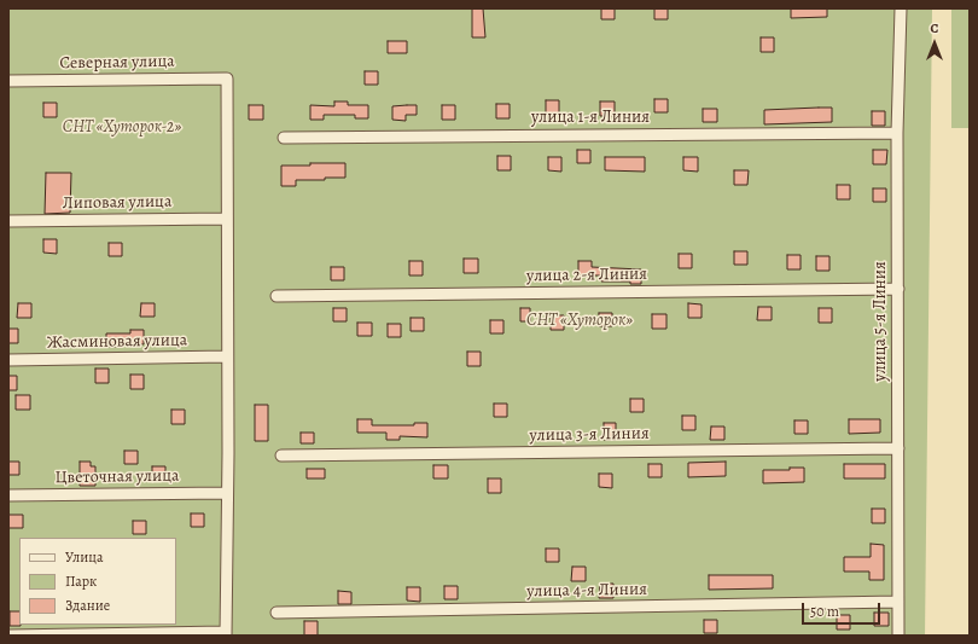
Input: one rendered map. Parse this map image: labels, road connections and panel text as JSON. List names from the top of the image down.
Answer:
{
  "streets": {
    "street": [
      "Северная улица",
      "улица 1-я Линия",
      "Липовая улица",
      "улица 2-я Линия",
      "улица 5-я Линия",
      "Жасминовая улица",
      "улица 3-я Линия",
      "Цветочная улица",
      "улица 4-я Линия"
    ]
  },
  "crossings": [
    ["Северная улица", "Липовая улица"],
    ["улица 1-я Линия", "улица 5-я Линия"],
    ["улица 2-я Линия", "улица 5-я Линия"],
    ["улица 5-я Линия", "улица 3-я Линия"],
    ["улица 5-я Линия", "улица 4-я Линия"]
  ],
  "parks": ["СНТ «Хуторок-2»", "СНТ «Хуторок»"],
  "legend": ["Улица", "Парк", "Здание"],
  "scale_bar": "50 m",
  "north": "top"
}
